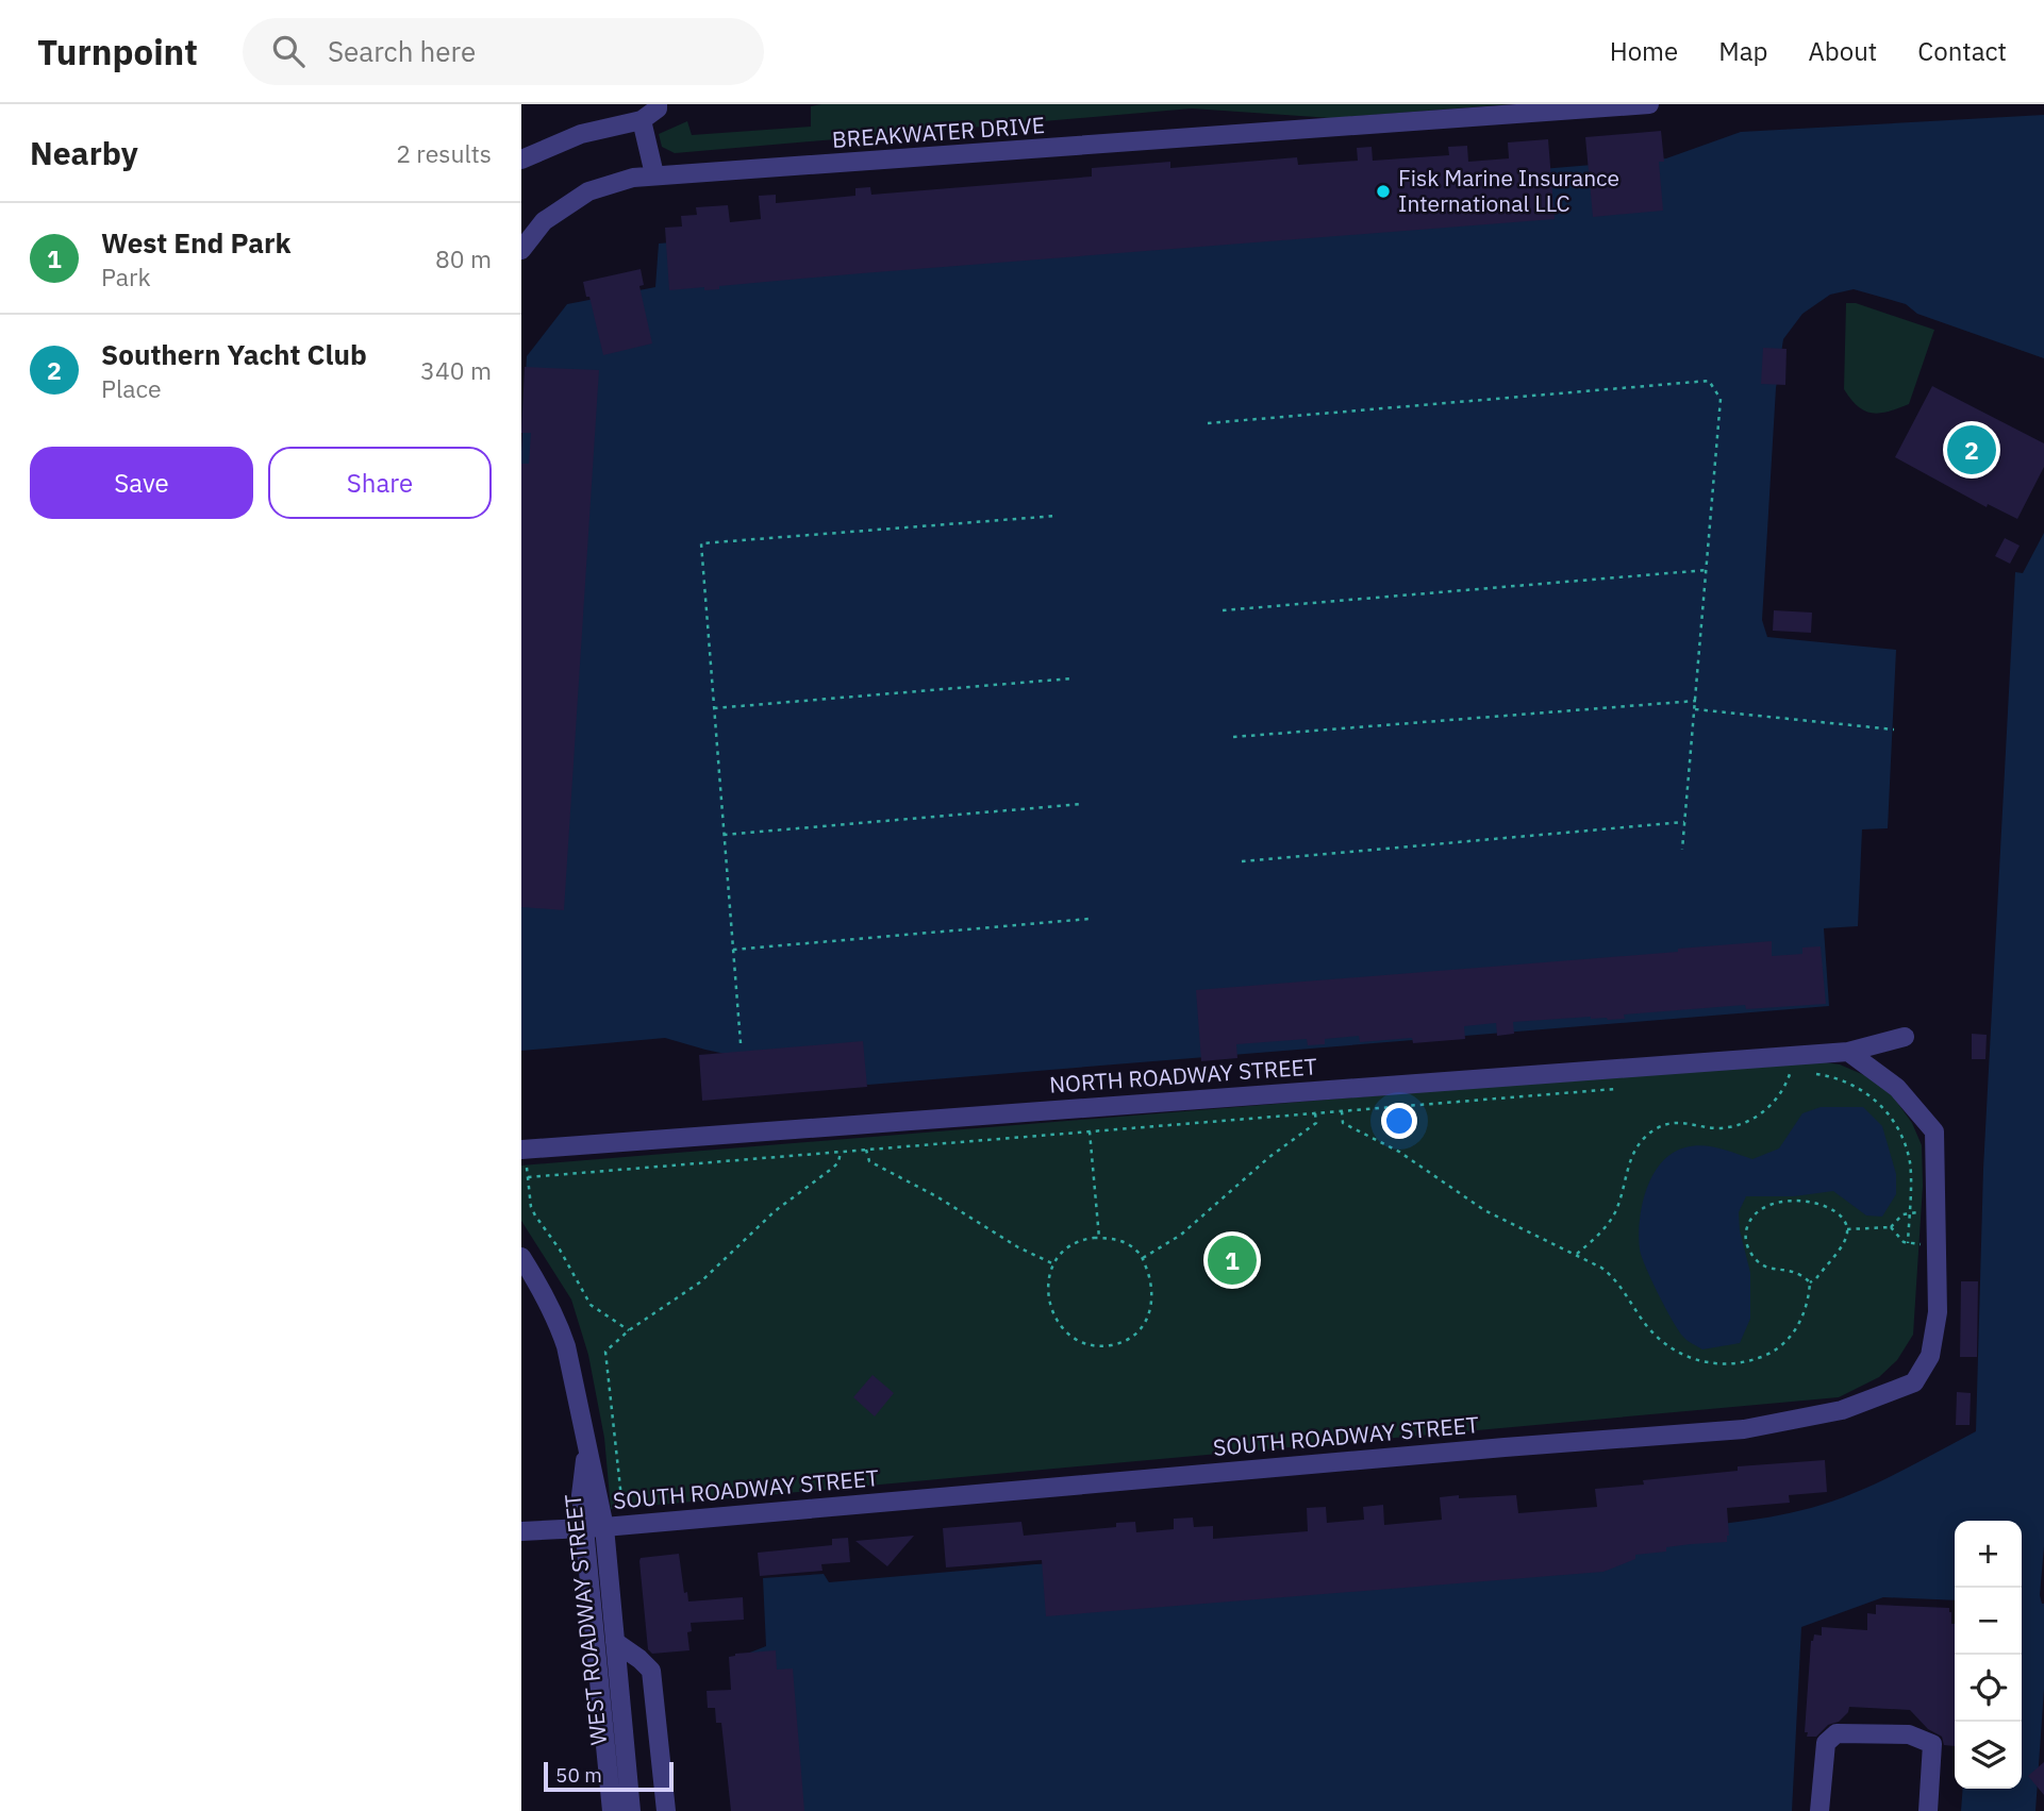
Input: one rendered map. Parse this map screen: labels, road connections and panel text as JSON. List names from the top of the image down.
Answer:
{
  "streets": {
    "street": [
      "BREAKWATER DRIVE",
      "NORTH ROADWAY STREET",
      "SOUTH ROADWAY STREET",
      "WEST ROADWAY STREET"
    ]
  },
  "crossings": [
    ["NORTH ROADWAY STREET", "SOUTH ROADWAY STREET"],
    ["SOUTH ROADWAY STREET", "WEST ROADWAY STREET"]
  ],
  "places": ["Fisk Marine Insurance International LLC"],
  "scale_bar": "50 m",
  "page": {
    "header": "Turnpoint",
    "search": "Search here",
    "nav": [
      "Home",
      "Map",
      "About",
      "Contact"
    ],
    "heading": ["Nearby", "2 results"],
    "list": [
      {
        "mark": "1",
        "name": "West End Park",
        "note": "Park",
        "value": "80 m"
      },
      {
        "mark": "2",
        "name": "Southern Yacht Club",
        "note": "Place",
        "value": "340 m"
      }
    ],
    "pins": ["2", "1"],
    "buttons": ["Save", "Share"],
    "map_buttons": ["+", "−"],
    "scale": "50 m"
  }
}
